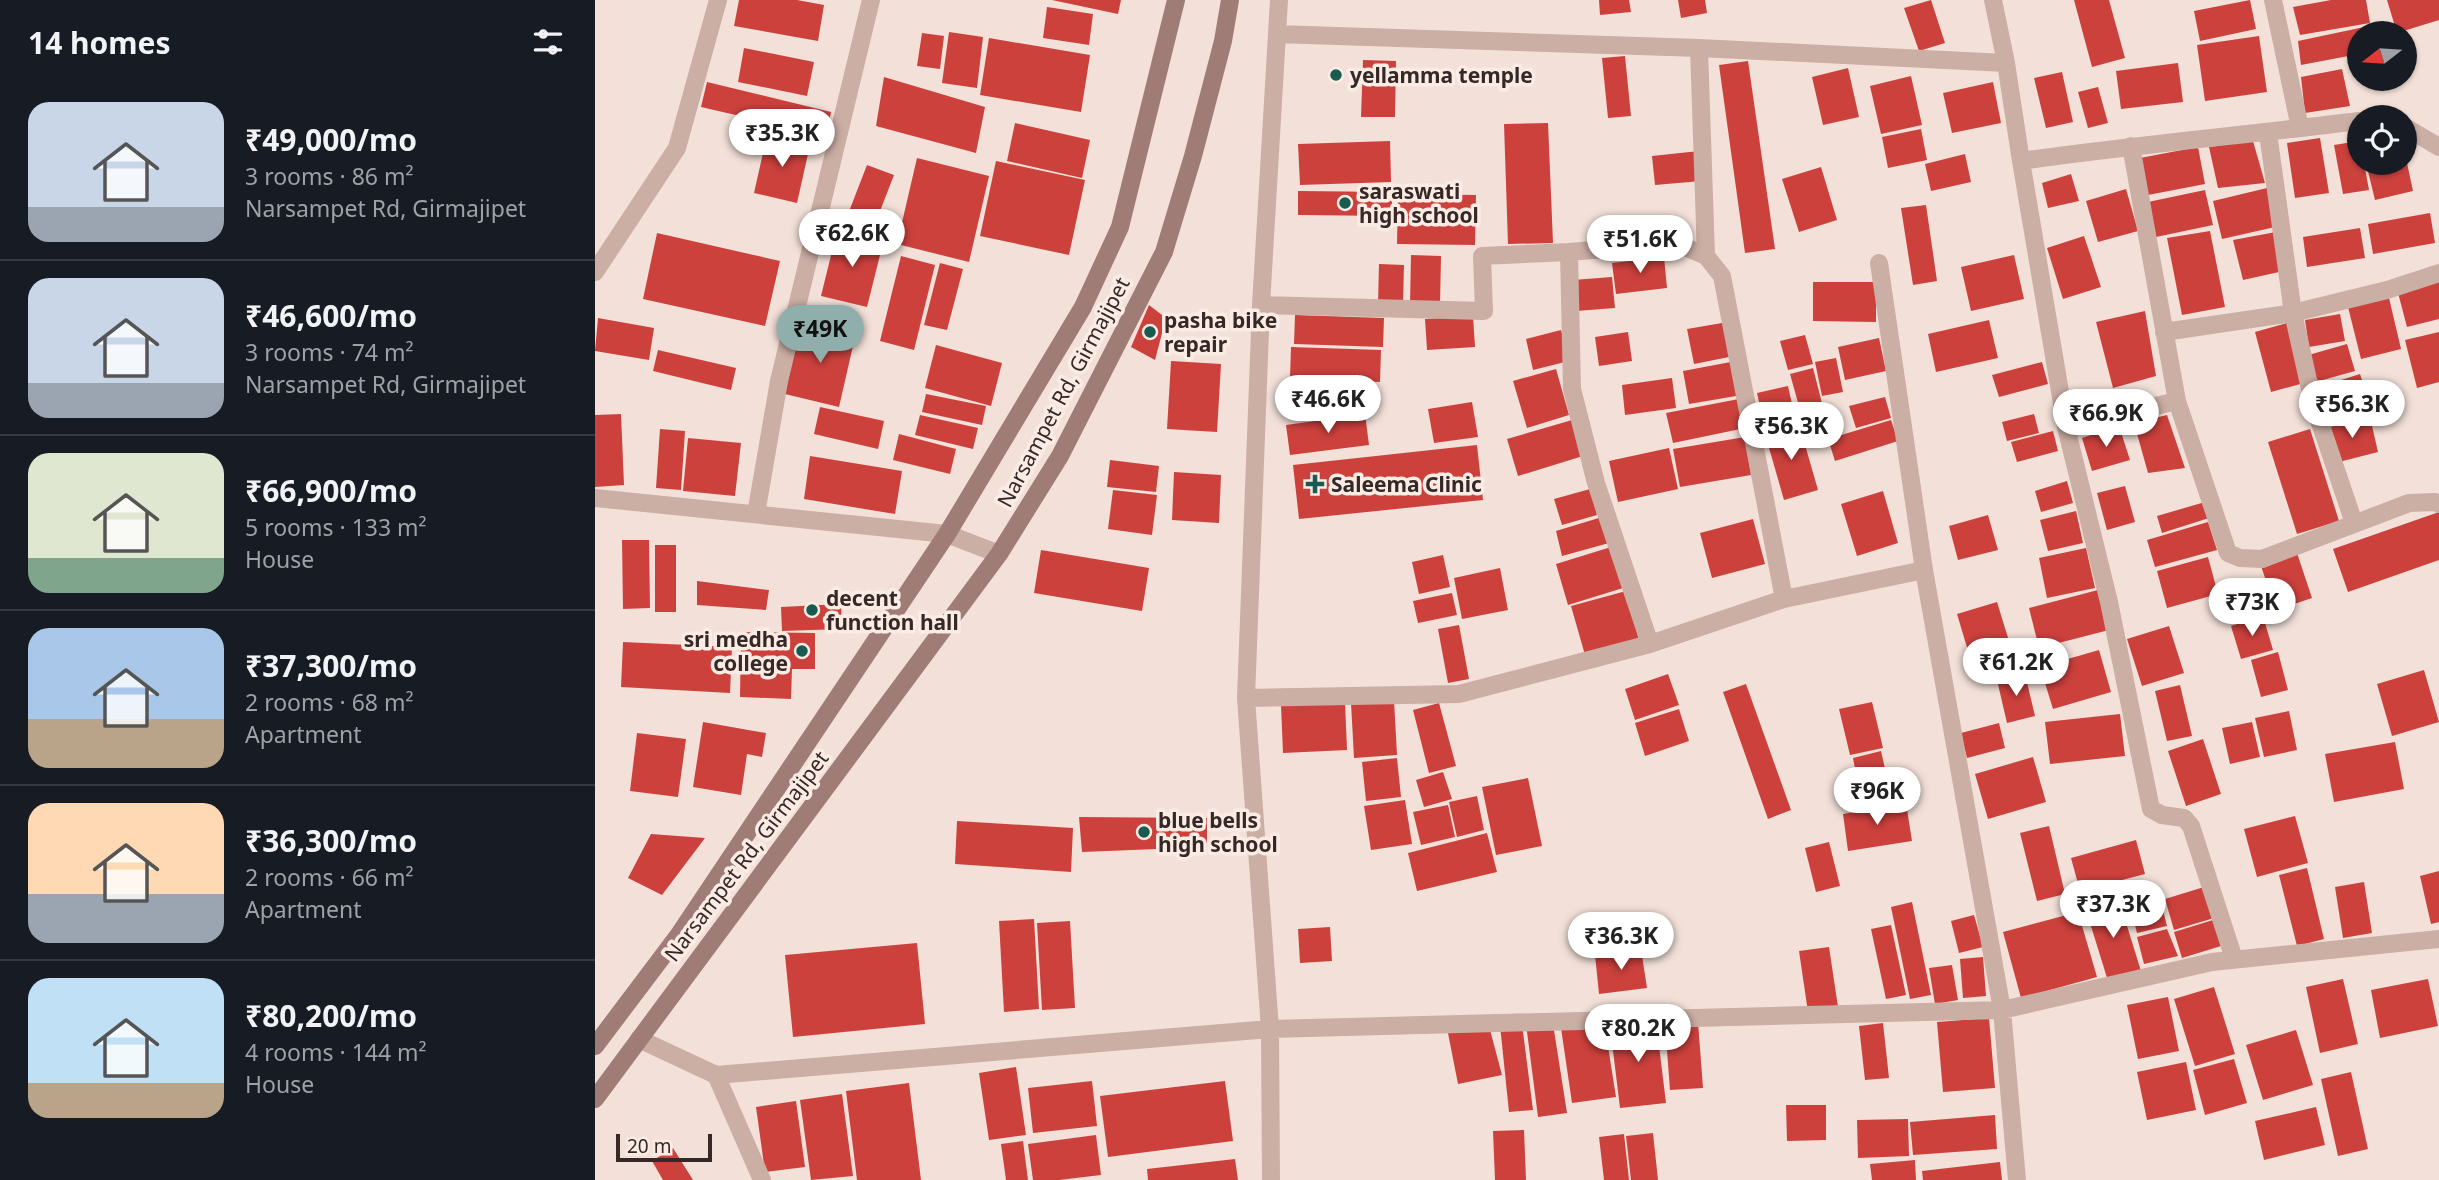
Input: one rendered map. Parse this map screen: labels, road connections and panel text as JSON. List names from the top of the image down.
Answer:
{
  "streets": {
    "main road": ["Narsampet Rd, Girmajipet"]
  },
  "places": {
    "other": [
      "yellamma temple",
      "saraswati high school",
      "pasha bike repair",
      "decent function hall",
      "sri medha college",
      "blue bells high school"
    ],
    "health": ["Saleema Clinic"]
  },
  "scale_bar": "20 m",
  "north": "left",
  "page": {
    "heading": "14 homes",
    "list": [
      {
        "name": "₹49,000/mo",
        "note": "3 rooms · 86 m² · Narsampet Rd, Girmajipet"
      },
      {
        "name": "₹46,600/mo",
        "note": "3 rooms · 74 m² · Narsampet Rd, Girmajipet"
      },
      {
        "name": "₹66,900/mo",
        "note": "5 rooms · 133 m² · House"
      },
      {
        "name": "₹37,300/mo",
        "note": "2 rooms · 68 m² · Apartment"
      },
      {
        "name": "₹36,300/mo",
        "note": "2 rooms · 66 m² · Apartment"
      },
      {
        "name": "₹80,200/mo",
        "note": "4 rooms · 144 m² · House"
      }
    ],
    "price": [
      "₹35.3K",
      "₹62.6K",
      "₹51.6K",
      "₹49K",
      "₹46.6K",
      "₹56.3K",
      "₹66.9K",
      "₹56.3K",
      "₹73K",
      "₹61.2K",
      "₹96K",
      "₹37.3K",
      "₹36.3K",
      "₹80.2K"
    ],
    "scale": "20 m"
  }
}
